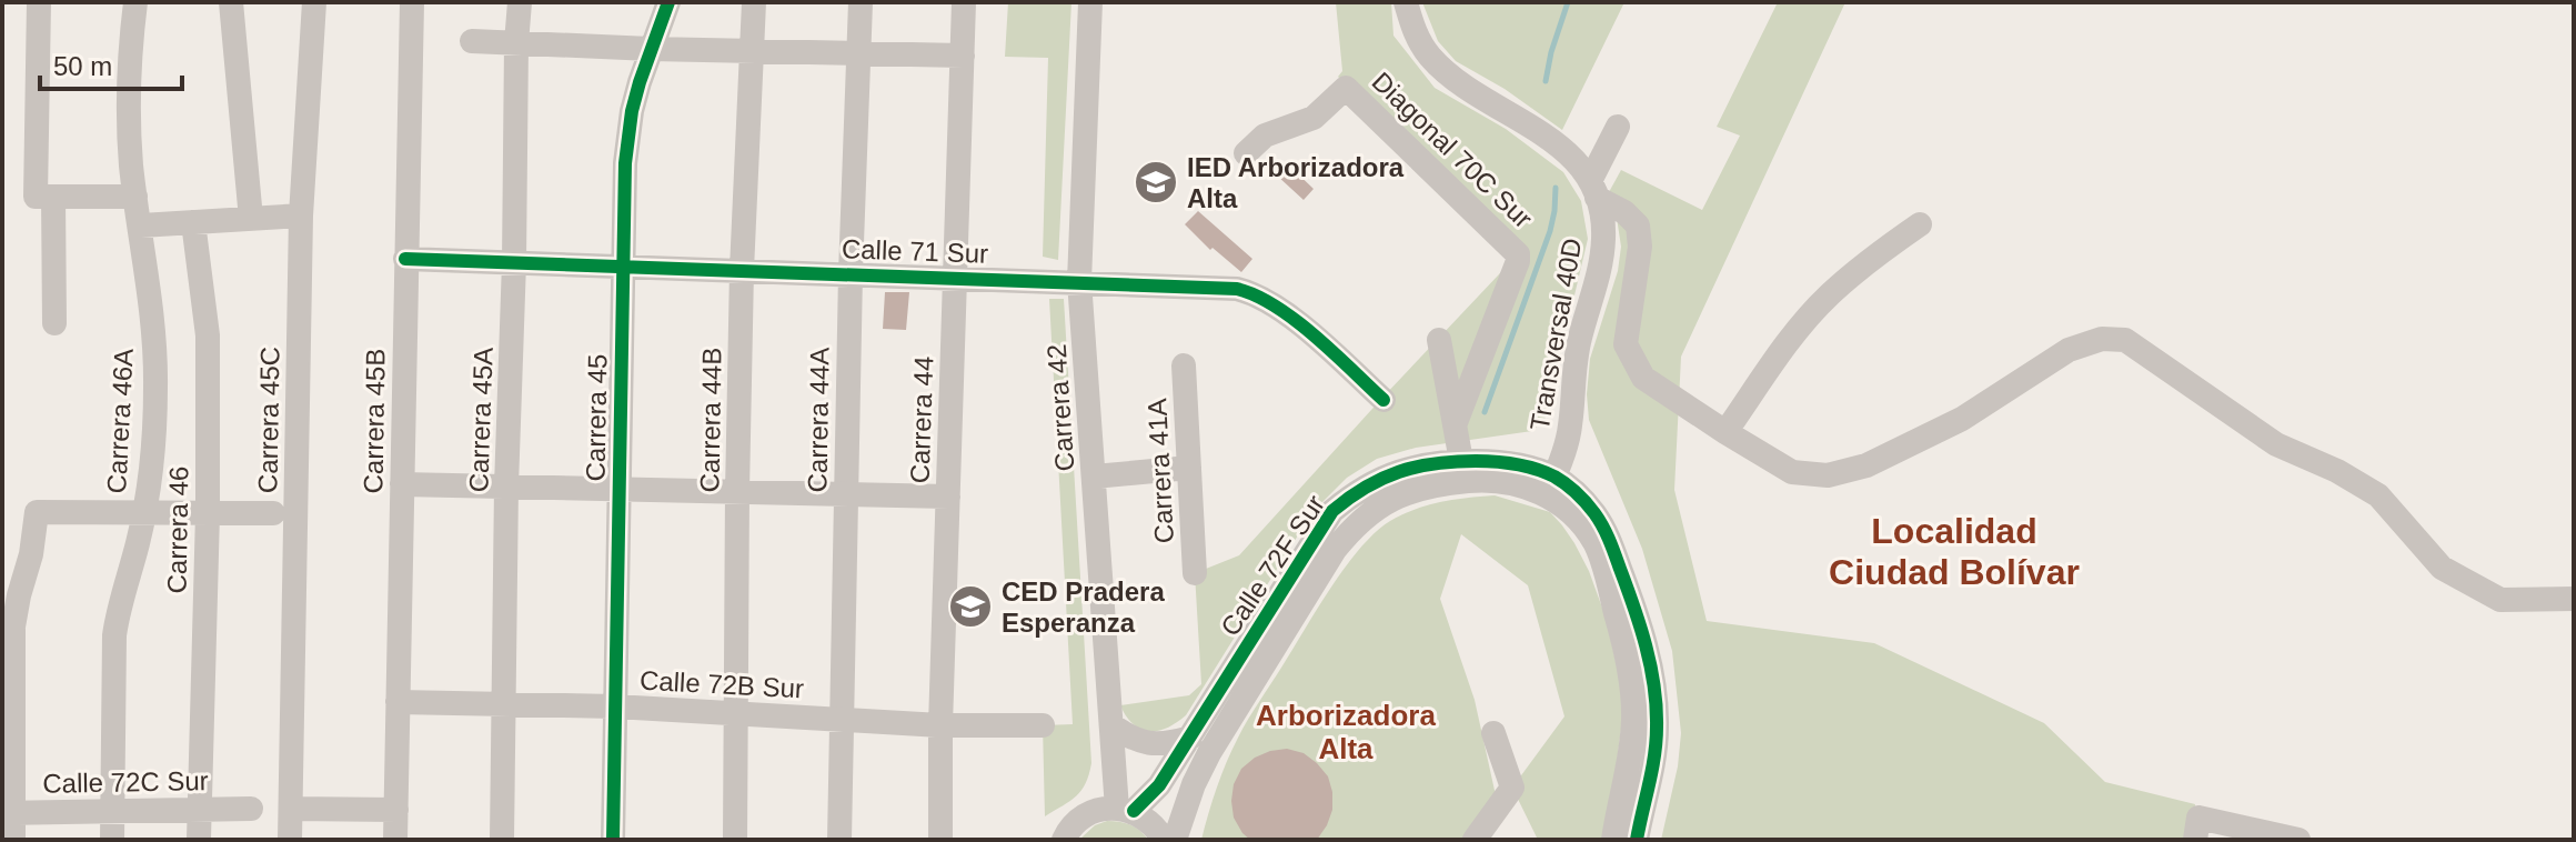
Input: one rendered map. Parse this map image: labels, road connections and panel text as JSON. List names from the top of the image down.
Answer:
{
  "streets": {
    "street": [
      "Diagonal 70C Sur",
      "Calle 71 Sur",
      "Transversal 40D",
      "Carrera 42",
      "Carrera 45",
      "Carrera 45C",
      "Carrera 45A",
      "Carrera 44B",
      "Carrera 44A",
      "Carrera 44",
      "Carrera 46A",
      "Carrera 45B",
      "Carrera 41A",
      "Carrera 46",
      "Calle 72F Sur",
      "Calle 72B Sur",
      "Calle 72C Sur"
    ]
  },
  "crossings": [
    ["Calle 71 Sur", "Carrera 42"],
    ["Calle 71 Sur", "Carrera 45"],
    ["Calle 71 Sur", "Carrera 45A"],
    ["Calle 71 Sur", "Carrera 44B"],
    ["Calle 71 Sur", "Carrera 44A"],
    ["Calle 71 Sur", "Carrera 44"],
    ["Calle 71 Sur", "Carrera 45B"],
    ["Transversal 40D", "Calle 72F Sur"],
    ["Carrera 42", "Calle 72F Sur"],
    ["Carrera 45", "Calle 72B Sur"],
    ["Carrera 45A", "Calle 72B Sur"],
    ["Carrera 44B", "Calle 72B Sur"],
    ["Carrera 44A", "Calle 72B Sur"],
    ["Carrera 44", "Calle 72B Sur"],
    ["Carrera 46A", "Calle 72C Sur"],
    ["Carrera 45B", "Calle 72B Sur"],
    ["Carrera 46", "Calle 72C Sur"]
  ],
  "districts": ["Localidad Ciudad Bolívar", "Arborizadora Alta"],
  "places": {
    "school or university": ["IED Arborizadora Alta", "CED Pradera Esperanza"]
  },
  "scale_bar": "50 m"
}
